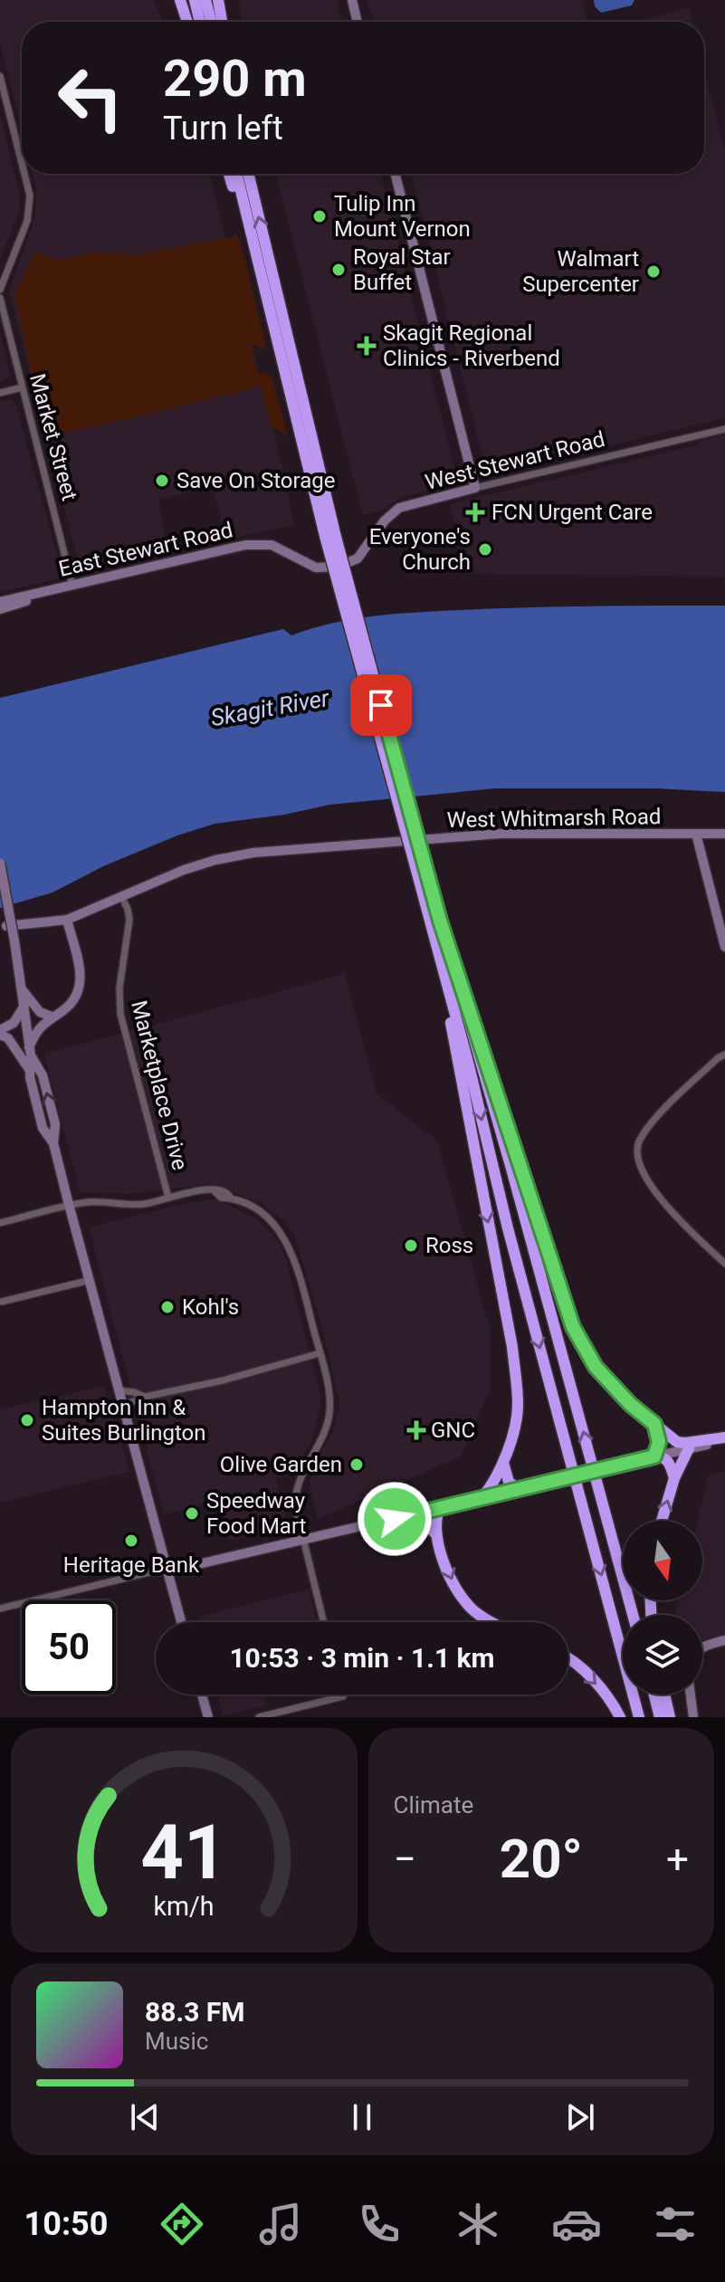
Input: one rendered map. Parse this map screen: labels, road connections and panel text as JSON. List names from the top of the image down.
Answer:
{
  "streets": {
    "street": [
      "Market Street",
      "West Stewart Road",
      "East Stewart Road",
      "West Whitmarsh Road",
      "Marketplace Drive"
    ]
  },
  "crossings": [
    ["Market Street", "East Stewart Road"],
    ["West Stewart Road", "East Stewart Road"],
    ["West Whitmarsh Road", "Marketplace Drive"]
  ],
  "water": ["Skagit River"],
  "places": {
    "other": [
      "Tulip Inn Mount Vernon",
      "Royal Star Buffet",
      "Walmart Supercenter",
      "Save On Storage",
      "Everyone's Church",
      "Ross",
      "Kohl's",
      "Hampton Inn & Suites Burlington",
      "Olive Garden",
      "Speedway Food Mart",
      "Heritage Bank"
    ],
    "health": ["Skagit Regional Clinics - Riverbend", "FCN Urgent Care", "GNC"]
  },
  "north": "bottom",
  "page": {
    "turn": ["290 m", "Turn left"],
    "limit": "50",
    "trip": "10:53 · 3 min · 1.1 km",
    "tile": "Climate",
    "heat": ["−", "20°", "+"],
    "song": ["88.3 FM", "Music"],
    "tabs": "10:50",
    "gauge": ["41", "km/h"]
  }
}
